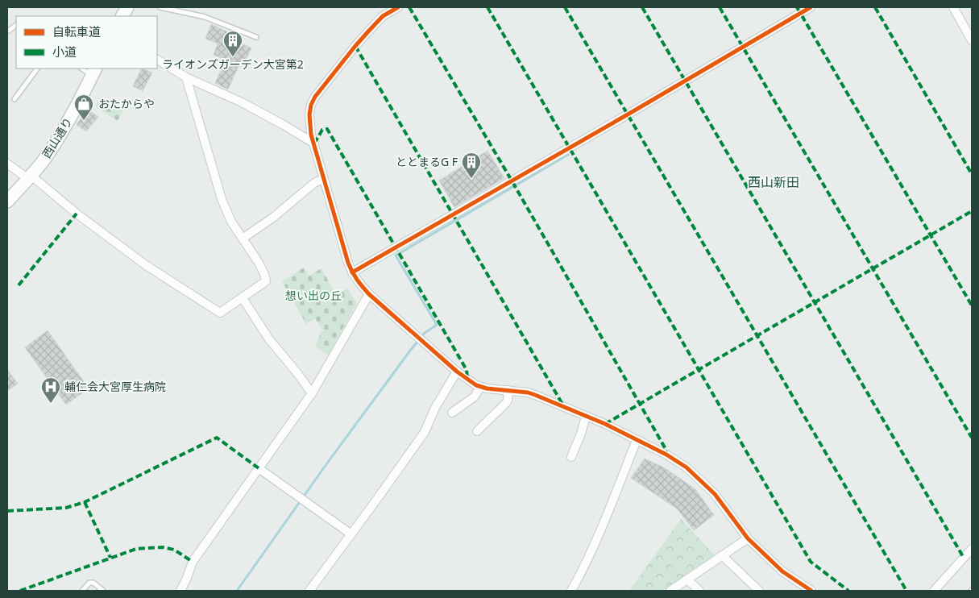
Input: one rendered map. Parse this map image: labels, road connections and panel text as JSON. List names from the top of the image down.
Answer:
{
  "streets": {
    "street": ["西山通り"]
  },
  "districts": ["西山新田"],
  "parks": ["想い出の丘"],
  "places": {
    "building": ["ライオンズガーデン大宮第2", "ととまるG F"],
    "shop": ["おたからや"],
    "hospital": ["輔仁会大宮厚生病院"]
  },
  "legend": ["自転車道", "小道"]
}
